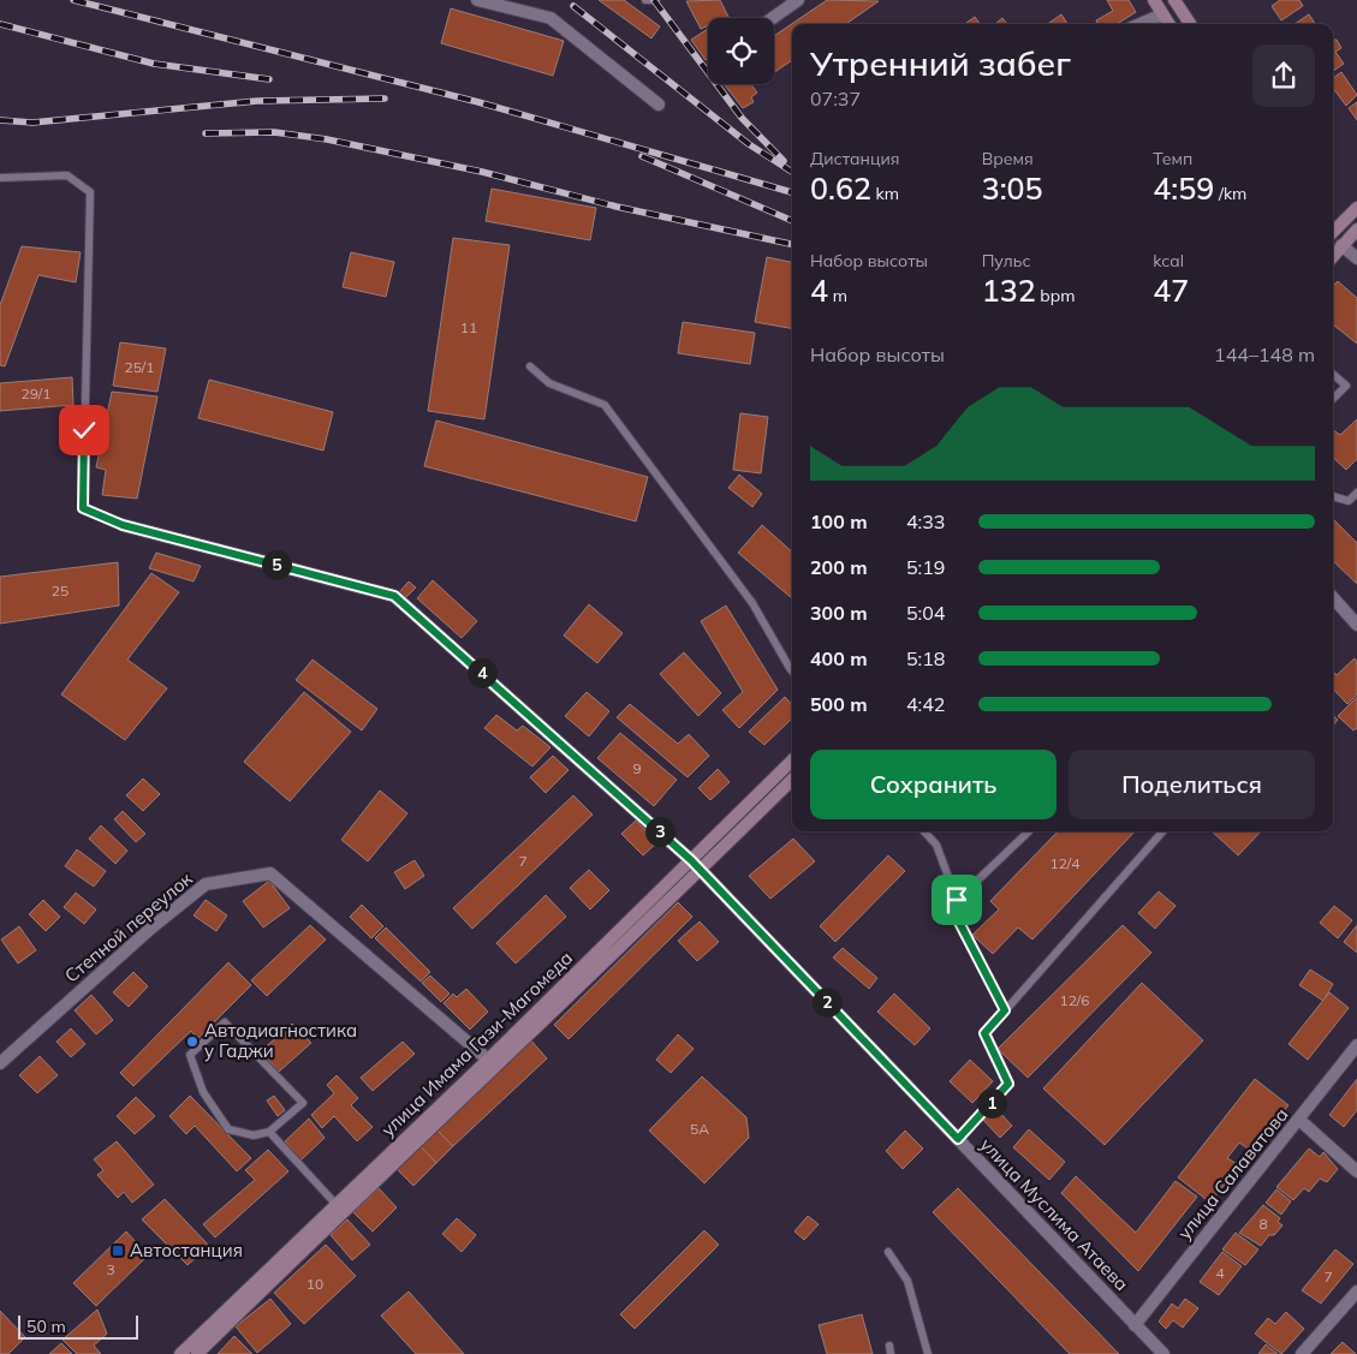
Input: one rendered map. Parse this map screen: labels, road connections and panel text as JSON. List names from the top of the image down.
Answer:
{
  "streets": {
    "main road": ["улица Имама Гази-Магомеда"],
    "street": ["Степной переулок", "улица Салаватова", "улица Муслима Атаева"]
  },
  "crossings": [
    ["Степной переулок", "улица Имама Гази-Магомеда"],
    ["улица Имама Гази-Магомеда", "улица Муслима Атаева"],
    ["улица Салаватова", "улица Муслима Атаева"]
  ],
  "places": {
    "other": ["Автодиагностика у Гаджи"],
    "transit": ["Автостанция"]
  },
  "house_numbers": [
    "11",
    "25/1",
    "29/1",
    "25",
    "9",
    "7",
    "12/4",
    "12/6",
    "5А",
    "8",
    "3",
    "4",
    "7",
    "10"
  ],
  "scale_bar": "50 m",
  "page": {
    "heading": ["Утренний забег", "07:37"],
    "stats": [
      ["Дистанция", "0.62 km"],
      ["Время", "3:05"],
      ["Темп", "4:59 /km"],
      ["Набор высоты", "4 m"],
      ["Пульс", "132 bpm"],
      ["kcal", "47"]
    ],
    "chart": ["Набор высоты", "144–148 m"],
    "list": [
      {
        "name": "100 m",
        "note": "4:33"
      },
      {
        "name": "200 m",
        "note": "5:19"
      },
      {
        "name": "300 m",
        "note": "5:04"
      },
      {
        "name": "400 m",
        "note": "5:18"
      },
      {
        "name": "500 m",
        "note": "4:42"
      }
    ],
    "pins": [
      "5",
      "4",
      "3",
      "2",
      "1"
    ],
    "buttons": ["Сохранить", "Поделиться"],
    "scale": "50 m"
  }
}
